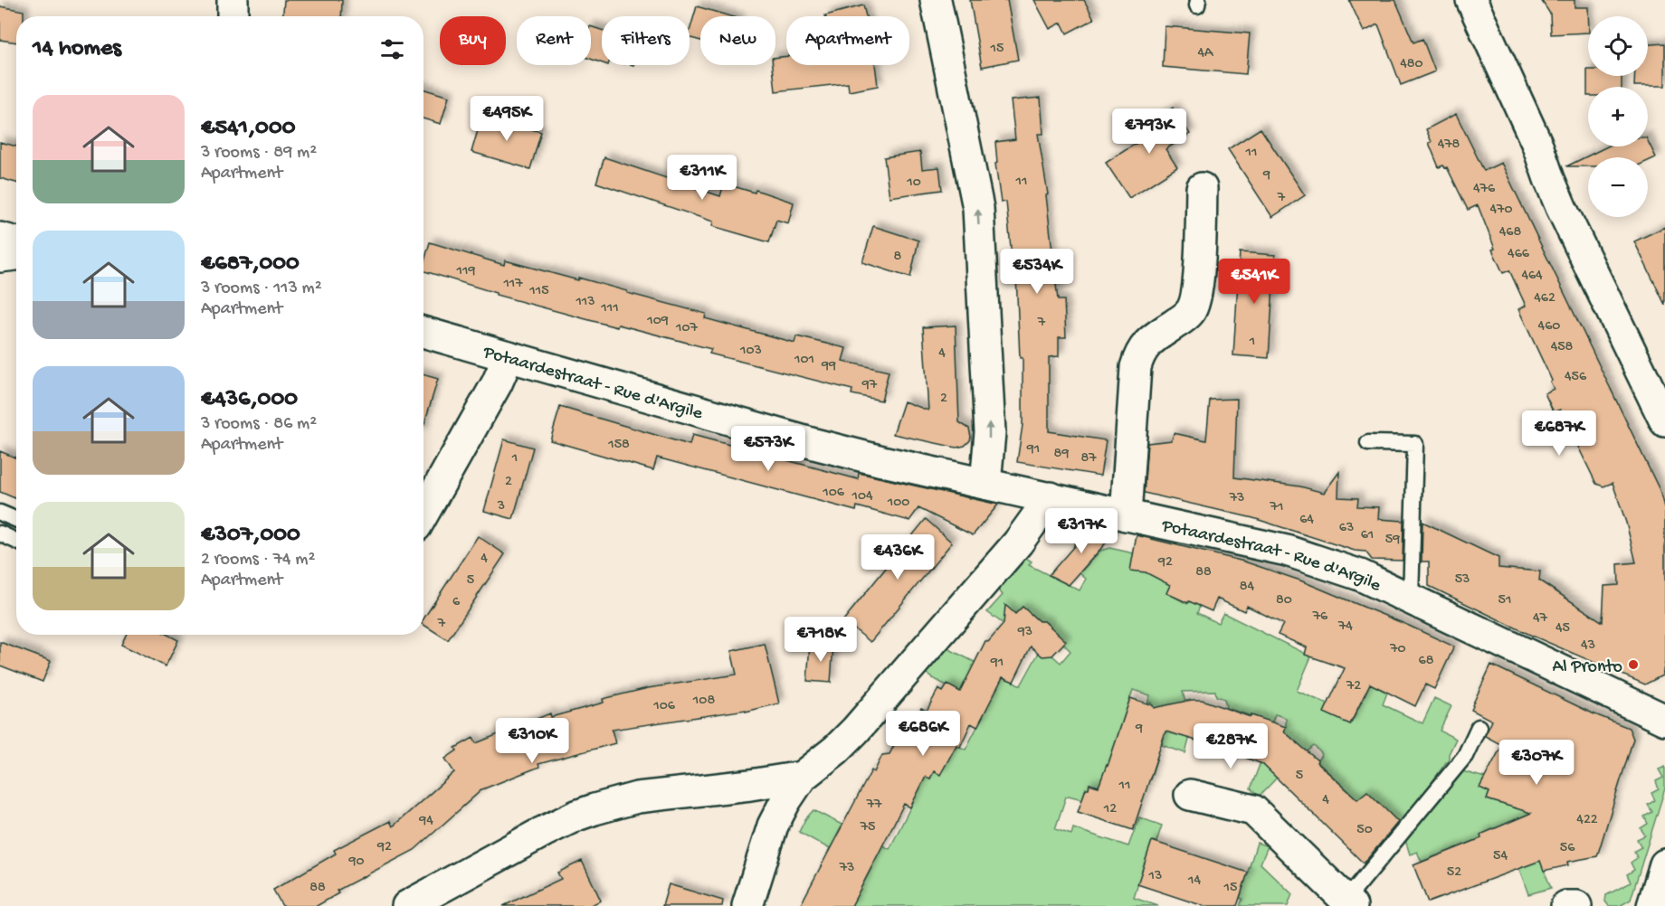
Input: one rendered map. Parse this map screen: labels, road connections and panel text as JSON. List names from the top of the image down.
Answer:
{
  "streets": {
    "street": ["Potaardestraat - Rue d'Argile"]
  },
  "places": ["Al Pronto"],
  "house_numbers": [
    "15",
    "4A",
    "480",
    "478",
    "11",
    "9",
    "11",
    "10",
    "476",
    "7",
    "470",
    "468",
    "466",
    "8",
    "119",
    "464",
    "117",
    "115",
    "462",
    "113",
    "111",
    "109",
    "7",
    "460",
    "107",
    "1",
    "458",
    "103",
    "4",
    "101",
    "99",
    "456",
    "97",
    "2",
    "158",
    "91",
    "89",
    "1",
    "87",
    "2",
    "106",
    "104",
    "73",
    "100",
    "3",
    "71",
    "64",
    "63",
    "61",
    "59",
    "4",
    "92",
    "88",
    "53",
    "5",
    "84",
    "80",
    "51",
    "6",
    "76",
    "47",
    "7",
    "74",
    "45",
    "93",
    "43",
    "70",
    "68",
    "91",
    "72",
    "108",
    "106",
    "9",
    "5",
    "11",
    "4",
    "77",
    "12",
    "422",
    "94",
    "75",
    "50",
    "92",
    "56",
    "54",
    "90",
    "73",
    "52",
    "13",
    "14",
    "88",
    "15"
  ],
  "page": {
    "map_buttons": ["+", "−"],
    "chip": [
      "Buy",
      "Rent",
      "Filters",
      "New",
      "Apartment"
    ],
    "heading": "14 homes",
    "list": [
      {
        "name": "€541,000",
        "note": "3 rooms · 89 m² · Apartment"
      },
      {
        "name": "€687,000",
        "note": "3 rooms · 113 m² · Apartment"
      },
      {
        "name": "€436,000",
        "note": "3 rooms · 86 m² · Apartment"
      },
      {
        "name": "€307,000",
        "note": "2 rooms · 74 m² · Apartment"
      }
    ],
    "price": [
      "€495K",
      "€793K",
      "€311K",
      "€534K",
      "€541K",
      "€687K",
      "€573K",
      "€317K",
      "€436K",
      "€718K",
      "€686K",
      "€310K",
      "€287K",
      "€307K"
    ]
  }
}
